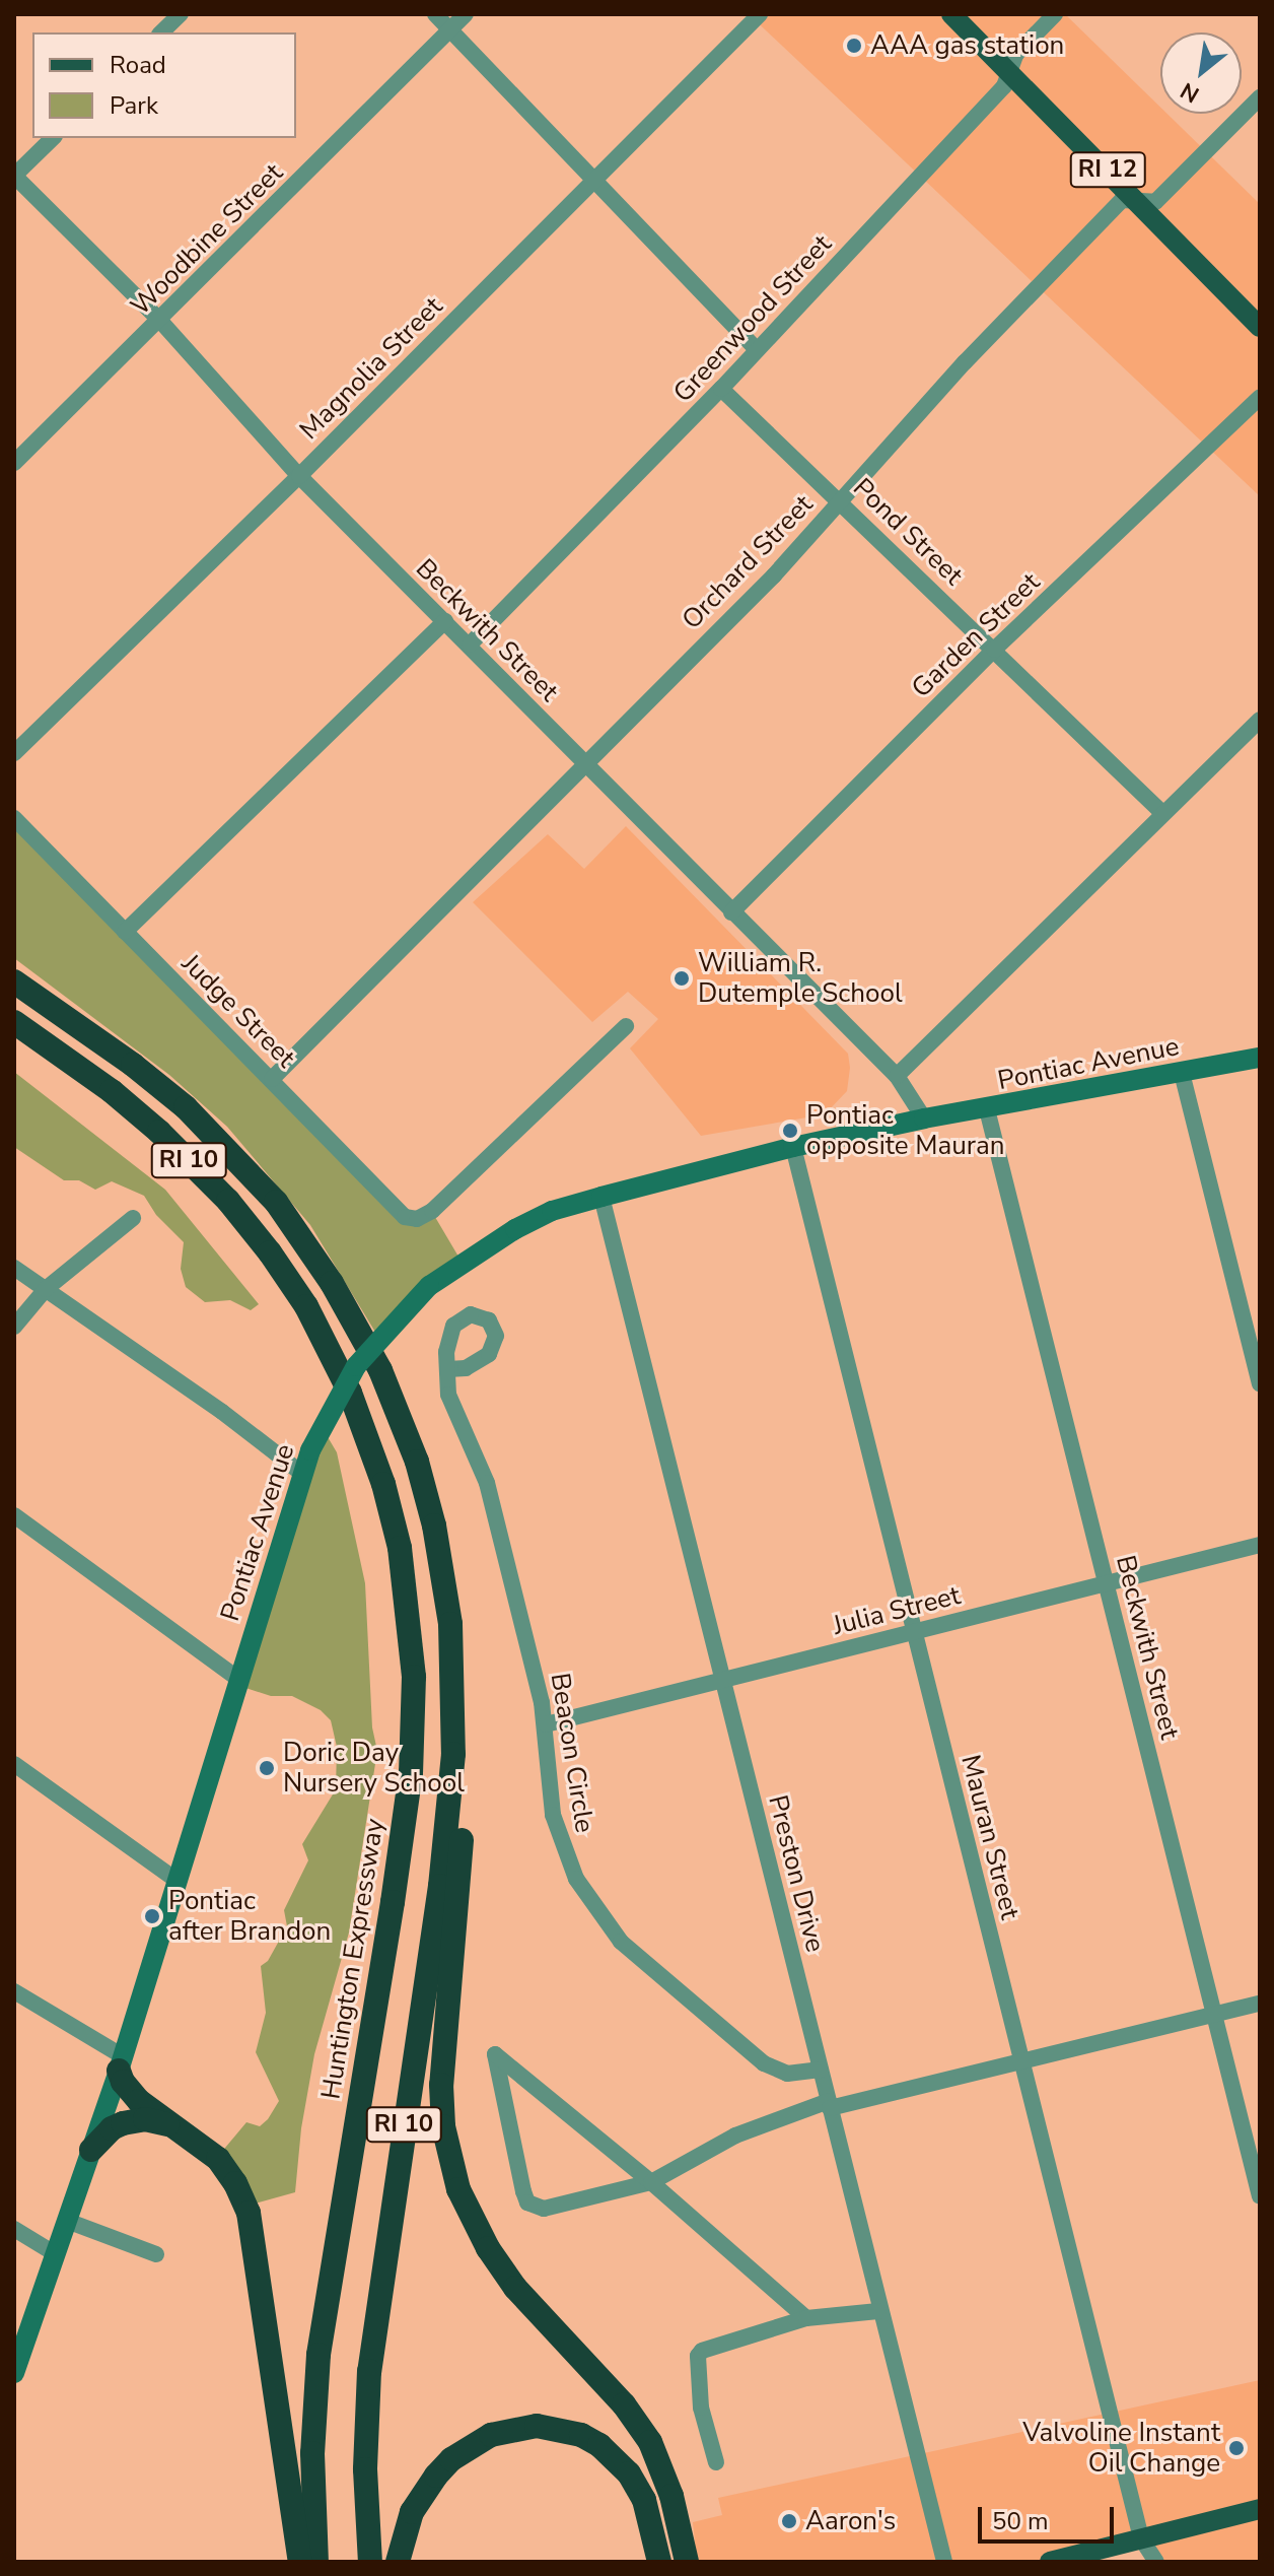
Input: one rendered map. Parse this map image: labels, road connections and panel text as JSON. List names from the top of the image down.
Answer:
{
  "streets": {
    "highway": ["RI 10", "Huntington Expressway"],
    "main road": ["RI 12", "Pontiac Avenue"],
    "street": [
      "Woodbine Street",
      "Greenwood Street",
      "Magnolia Street",
      "Pond Street",
      "Orchard Street",
      "Beckwith Street",
      "Garden Street",
      "Judge Street",
      "Julia Street",
      "Beacon Circle",
      "Mauran Street",
      "Preston Drive"
    ]
  },
  "crossings": [
    ["RI 12", "Greenwood Street"],
    ["RI 12", "Orchard Street"],
    ["Woodbine Street", "Beckwith Street"],
    ["Greenwood Street", "Pond Street"],
    ["Greenwood Street", "Beckwith Street"],
    ["Magnolia Street", "Beckwith Street"],
    ["Pond Street", "Orchard Street"],
    ["Pond Street", "Garden Street"],
    ["Orchard Street", "Beckwith Street"],
    ["Orchard Street", "Judge Street"],
    ["Beckwith Street", "Garden Street"],
    ["Beckwith Street", "Pontiac Avenue"],
    ["Beckwith Street", "Julia Street"],
    ["Pontiac Avenue", "Mauran Street"],
    ["Pontiac Avenue", "Preston Drive"],
    ["Julia Street", "Beacon Circle"],
    ["Julia Street", "Mauran Street"],
    ["Julia Street", "Preston Drive"],
    ["Beacon Circle", "Preston Drive"]
  ],
  "places": [
    "AAA gas station",
    "William R. Dutemple School",
    "Pontiac opposite Mauran",
    "Doric Day Nursery School",
    "Pontiac after Brandon",
    "Valvoline Instant Oil Change",
    "Aaron's"
  ],
  "legend": ["Road", "Park"],
  "scale_bar": "50 m",
  "north": "bottom left"
}
